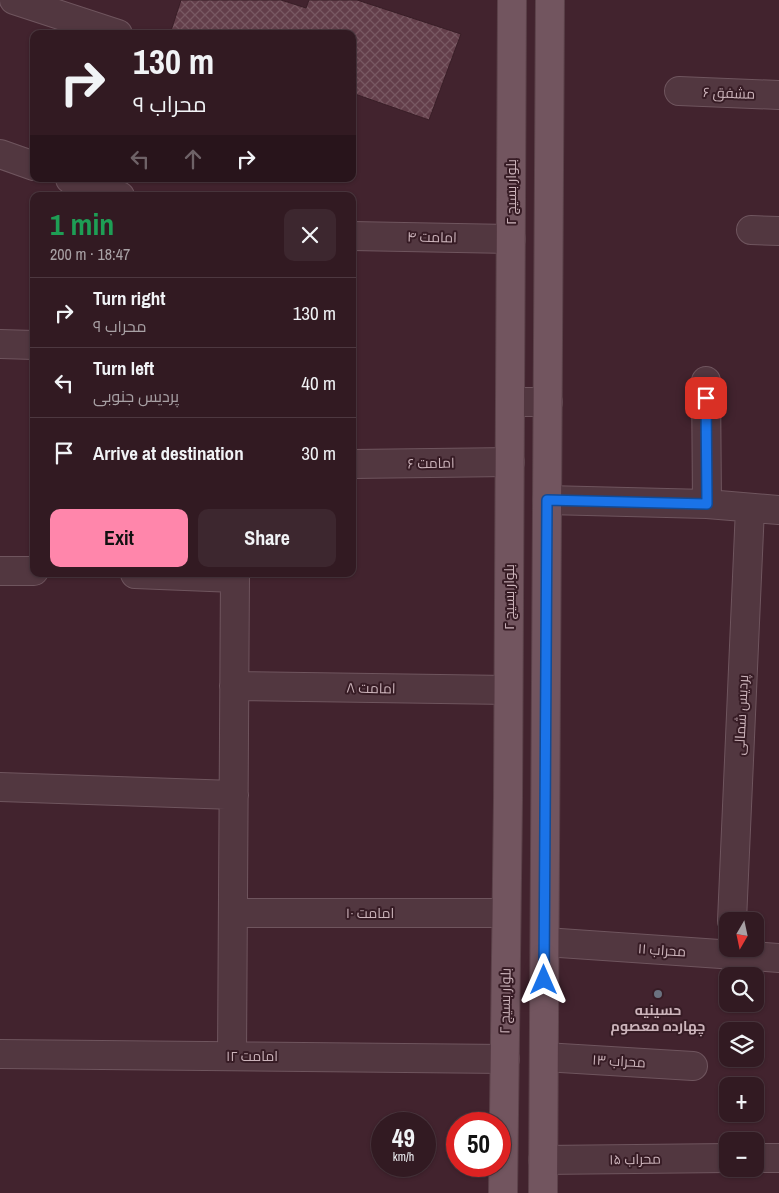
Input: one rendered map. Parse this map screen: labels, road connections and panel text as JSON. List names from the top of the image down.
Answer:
{
  "streets": {
    "main road": ["بلوار بسیج ۲"],
    "street": [
      "مشفق ۶",
      "امامت ۴",
      "امامت ۶",
      "امامت ۸",
      "پردیس شمالی",
      "امامت ۱۰",
      "محراب ۱۱",
      "امامت ۱۲",
      "محراب ۱۳",
      "محراب ۱۵"
    ]
  },
  "crossings": [
    ["بلوار بسیج ۲", "امامت ۴"],
    ["بلوار بسیج ۲", "امامت ۶"],
    ["بلوار بسیج ۲", "امامت ۸"],
    ["بلوار بسیج ۲", "امامت ۱۰"],
    ["بلوار بسیج ۲", "امامت ۱۲"]
  ],
  "places": ["حسینیه چهارده معصوم"],
  "north": "bottom",
  "page": {
    "turn": ["130 m", "محراب ۹"],
    "heading": ["1 min", "200 m · 18:47"],
    "list": [
      {
        "name": "Turn right",
        "note": "محراب ۹",
        "value": "130 m"
      },
      {
        "name": "Turn left",
        "note": "پردیس جنوبی",
        "value": "40 m"
      },
      {
        "name": "Arrive at destination",
        "value": "30 m"
      }
    ],
    "buttons": ["Exit", "Share"],
    "map_buttons": ["+", "−"],
    "speed": "49 km/h",
    "limit": "50"
  }
}
